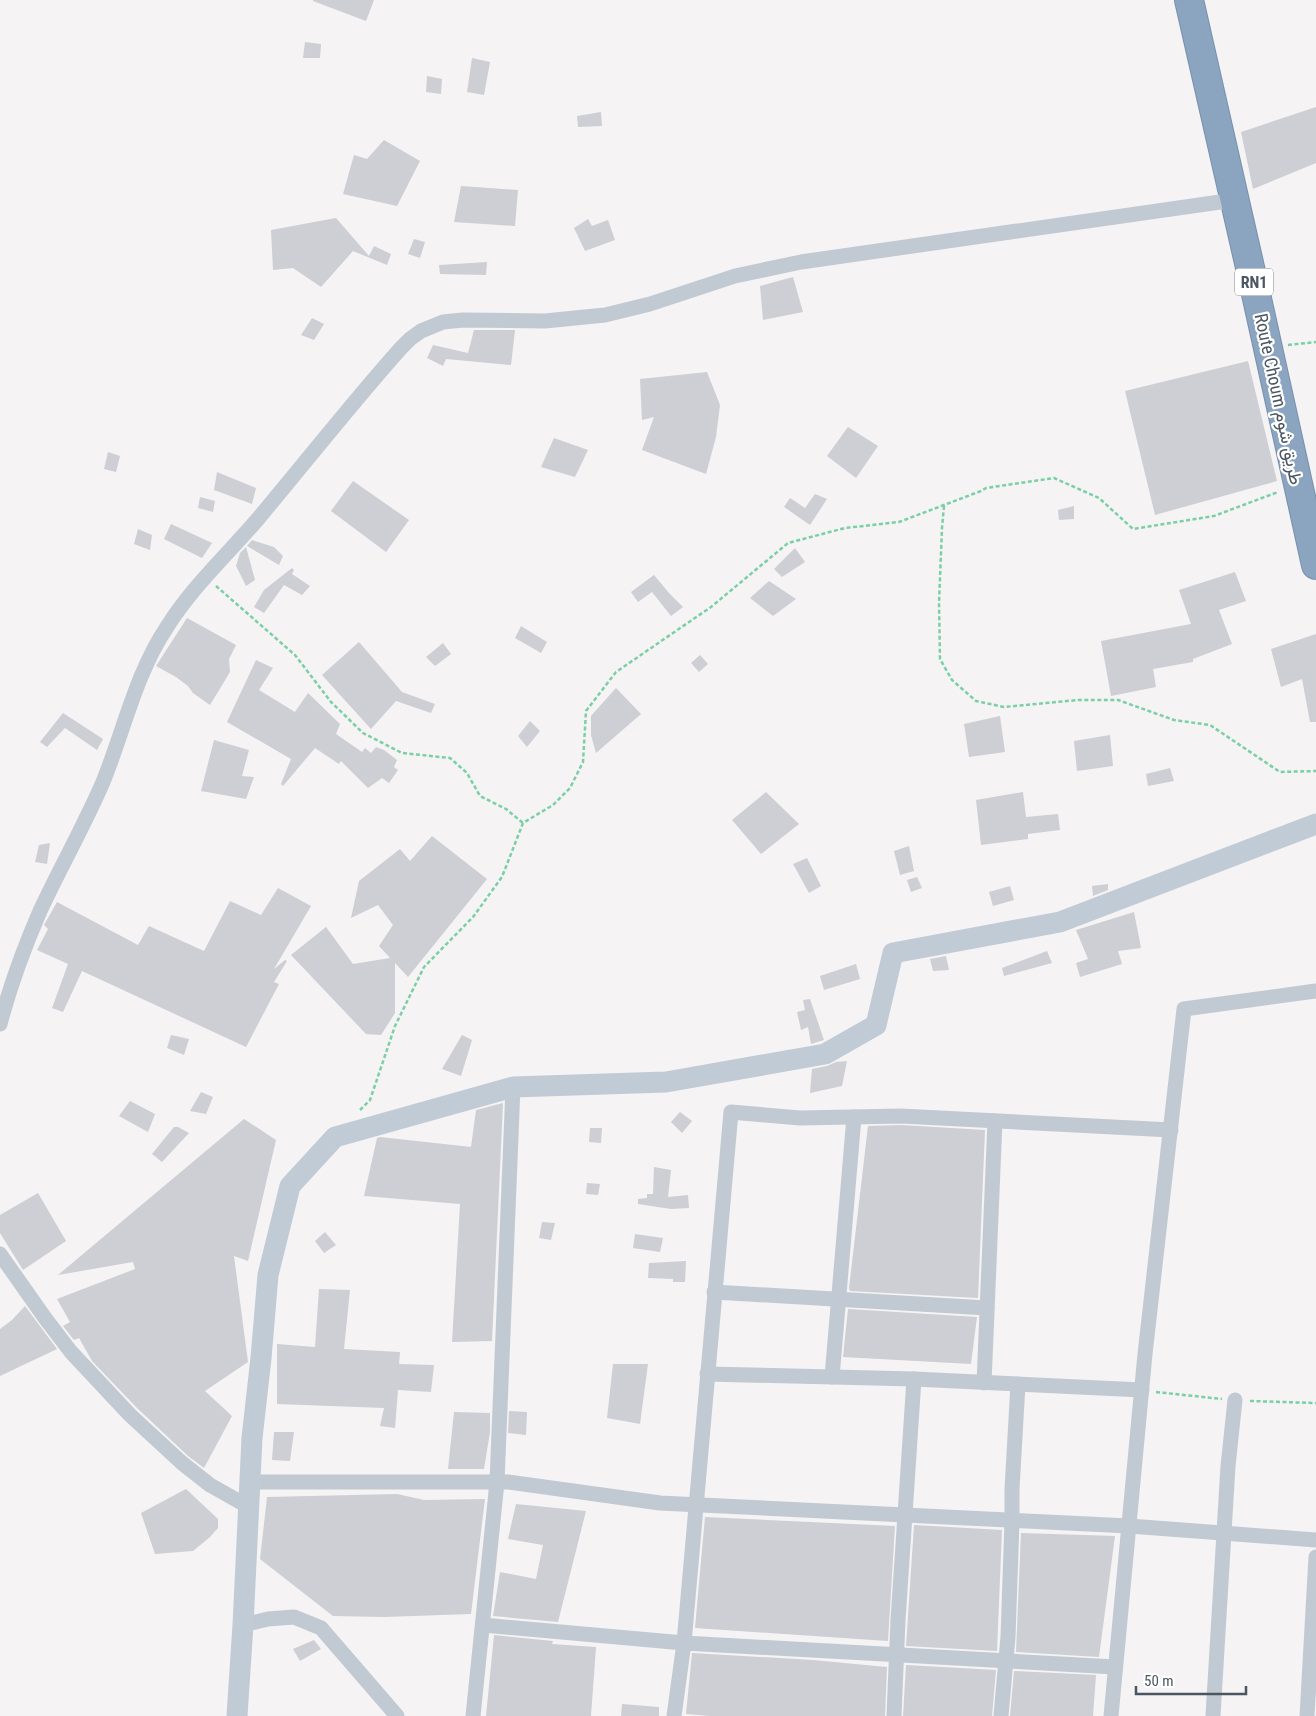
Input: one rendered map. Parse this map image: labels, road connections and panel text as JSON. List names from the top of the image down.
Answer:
{
  "streets": {
    "highway": ["RN1", "Route Choum طريق شوم"]
  },
  "scale_bar": "50 m"
}
